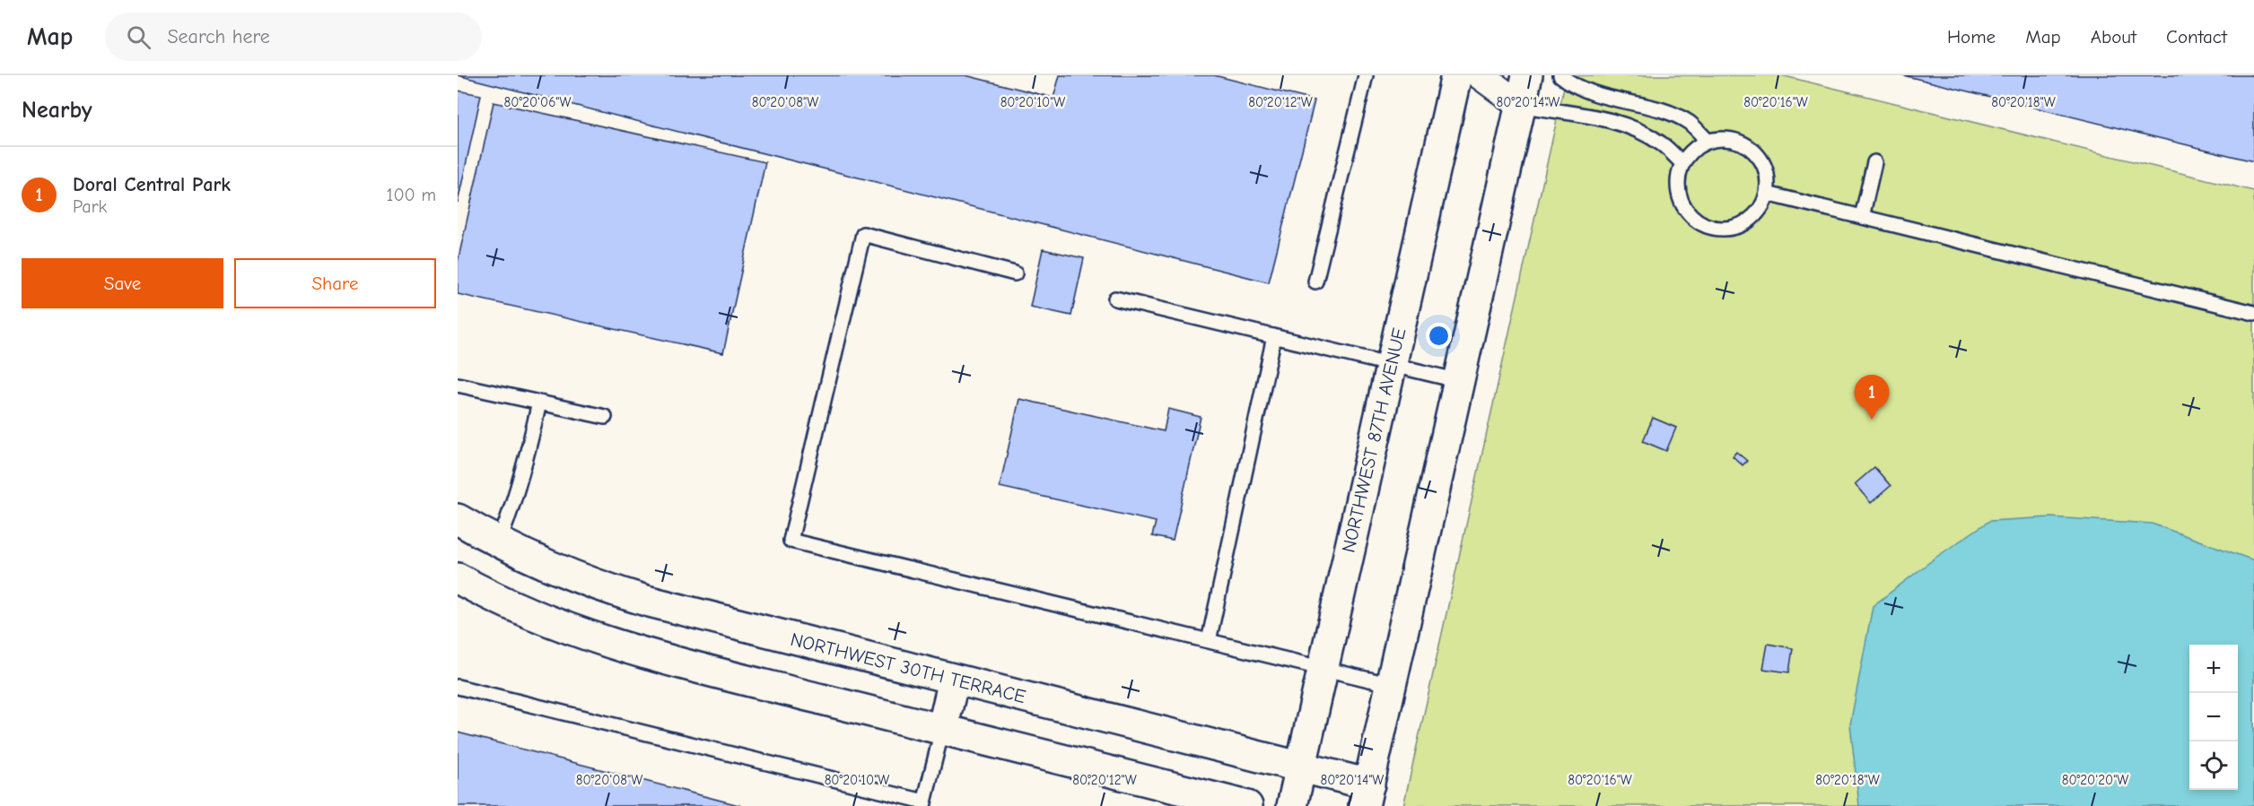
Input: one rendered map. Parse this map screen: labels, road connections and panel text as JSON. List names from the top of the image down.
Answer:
{
  "streets": {
    "street": ["NORTHWEST 87TH AVENUE", "NORTHWEST 30TH TERRACE"]
  },
  "crossings": [
    ["NORTHWEST 87TH AVENUE", "NORTHWEST 30TH TERRACE"]
  ],
  "page": {
    "header": "Map",
    "search": "Search here",
    "nav": [
      "Home",
      "Map",
      "About",
      "Contact"
    ],
    "heading": "Nearby",
    "list": [
      {
        "mark": "1",
        "name": "Doral Central Park",
        "note": "Park",
        "value": "100 m"
      }
    ],
    "buttons": ["Save", "Share"],
    "pins": "1",
    "map_buttons": ["+", "−"]
  },
  "coordinates": [
    "80°20'18\"W",
    "80°20'06\"W",
    "80°20'08\"W",
    "80°20'10\"W",
    "80°20'12\"W",
    "80°20'14\"W",
    "80°20'16\"W",
    "80°20'20\"W"
  ]
}
